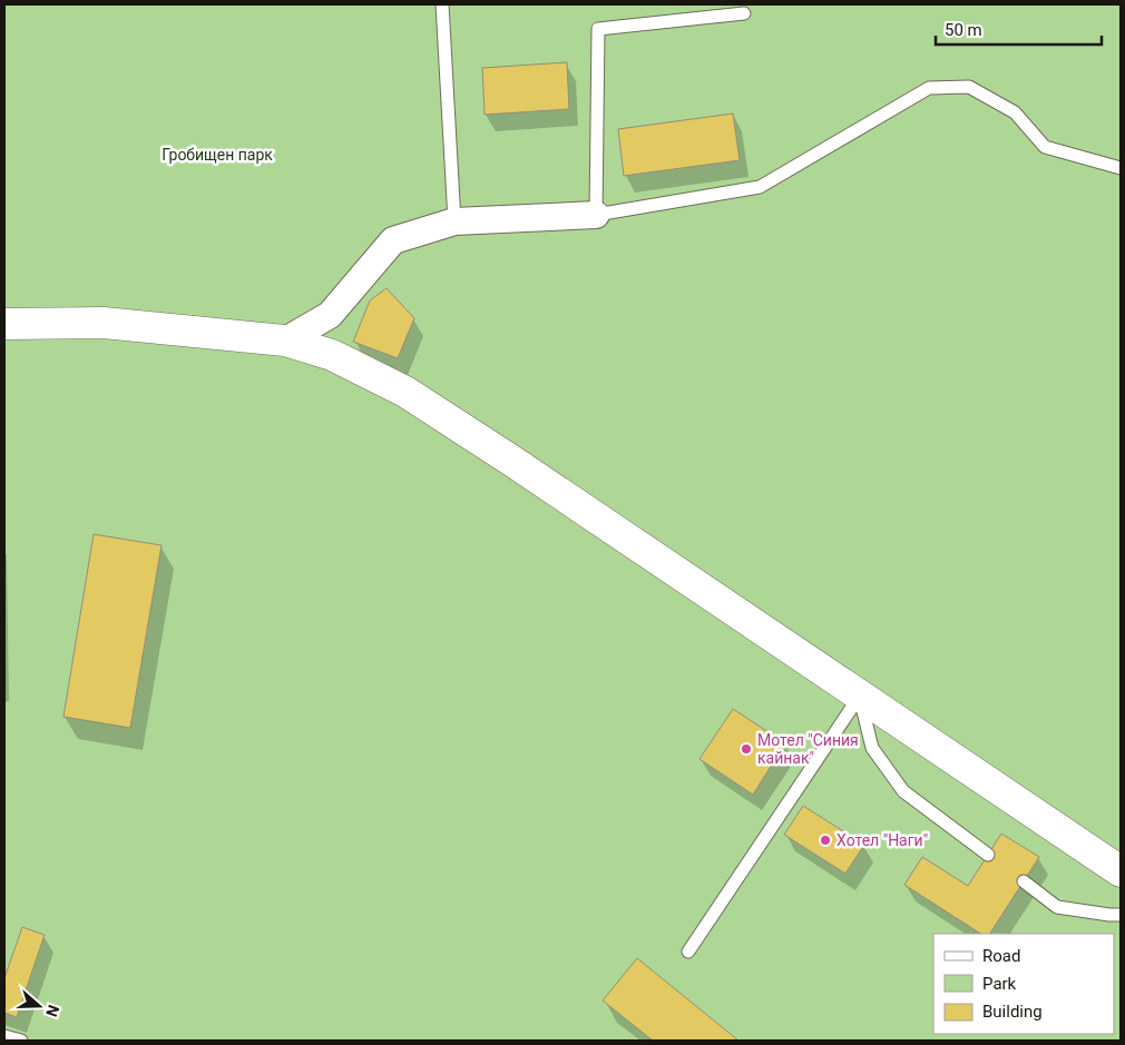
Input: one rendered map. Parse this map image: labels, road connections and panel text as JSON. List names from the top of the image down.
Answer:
{
  "parks": ["Гробищен парк"],
  "places": ["Мотел \"Синия кайнак\"", "Хотел \"Наги\""],
  "legend": ["Road", "Park", "Building"],
  "scale_bar": "50 m",
  "north": "right"
}
